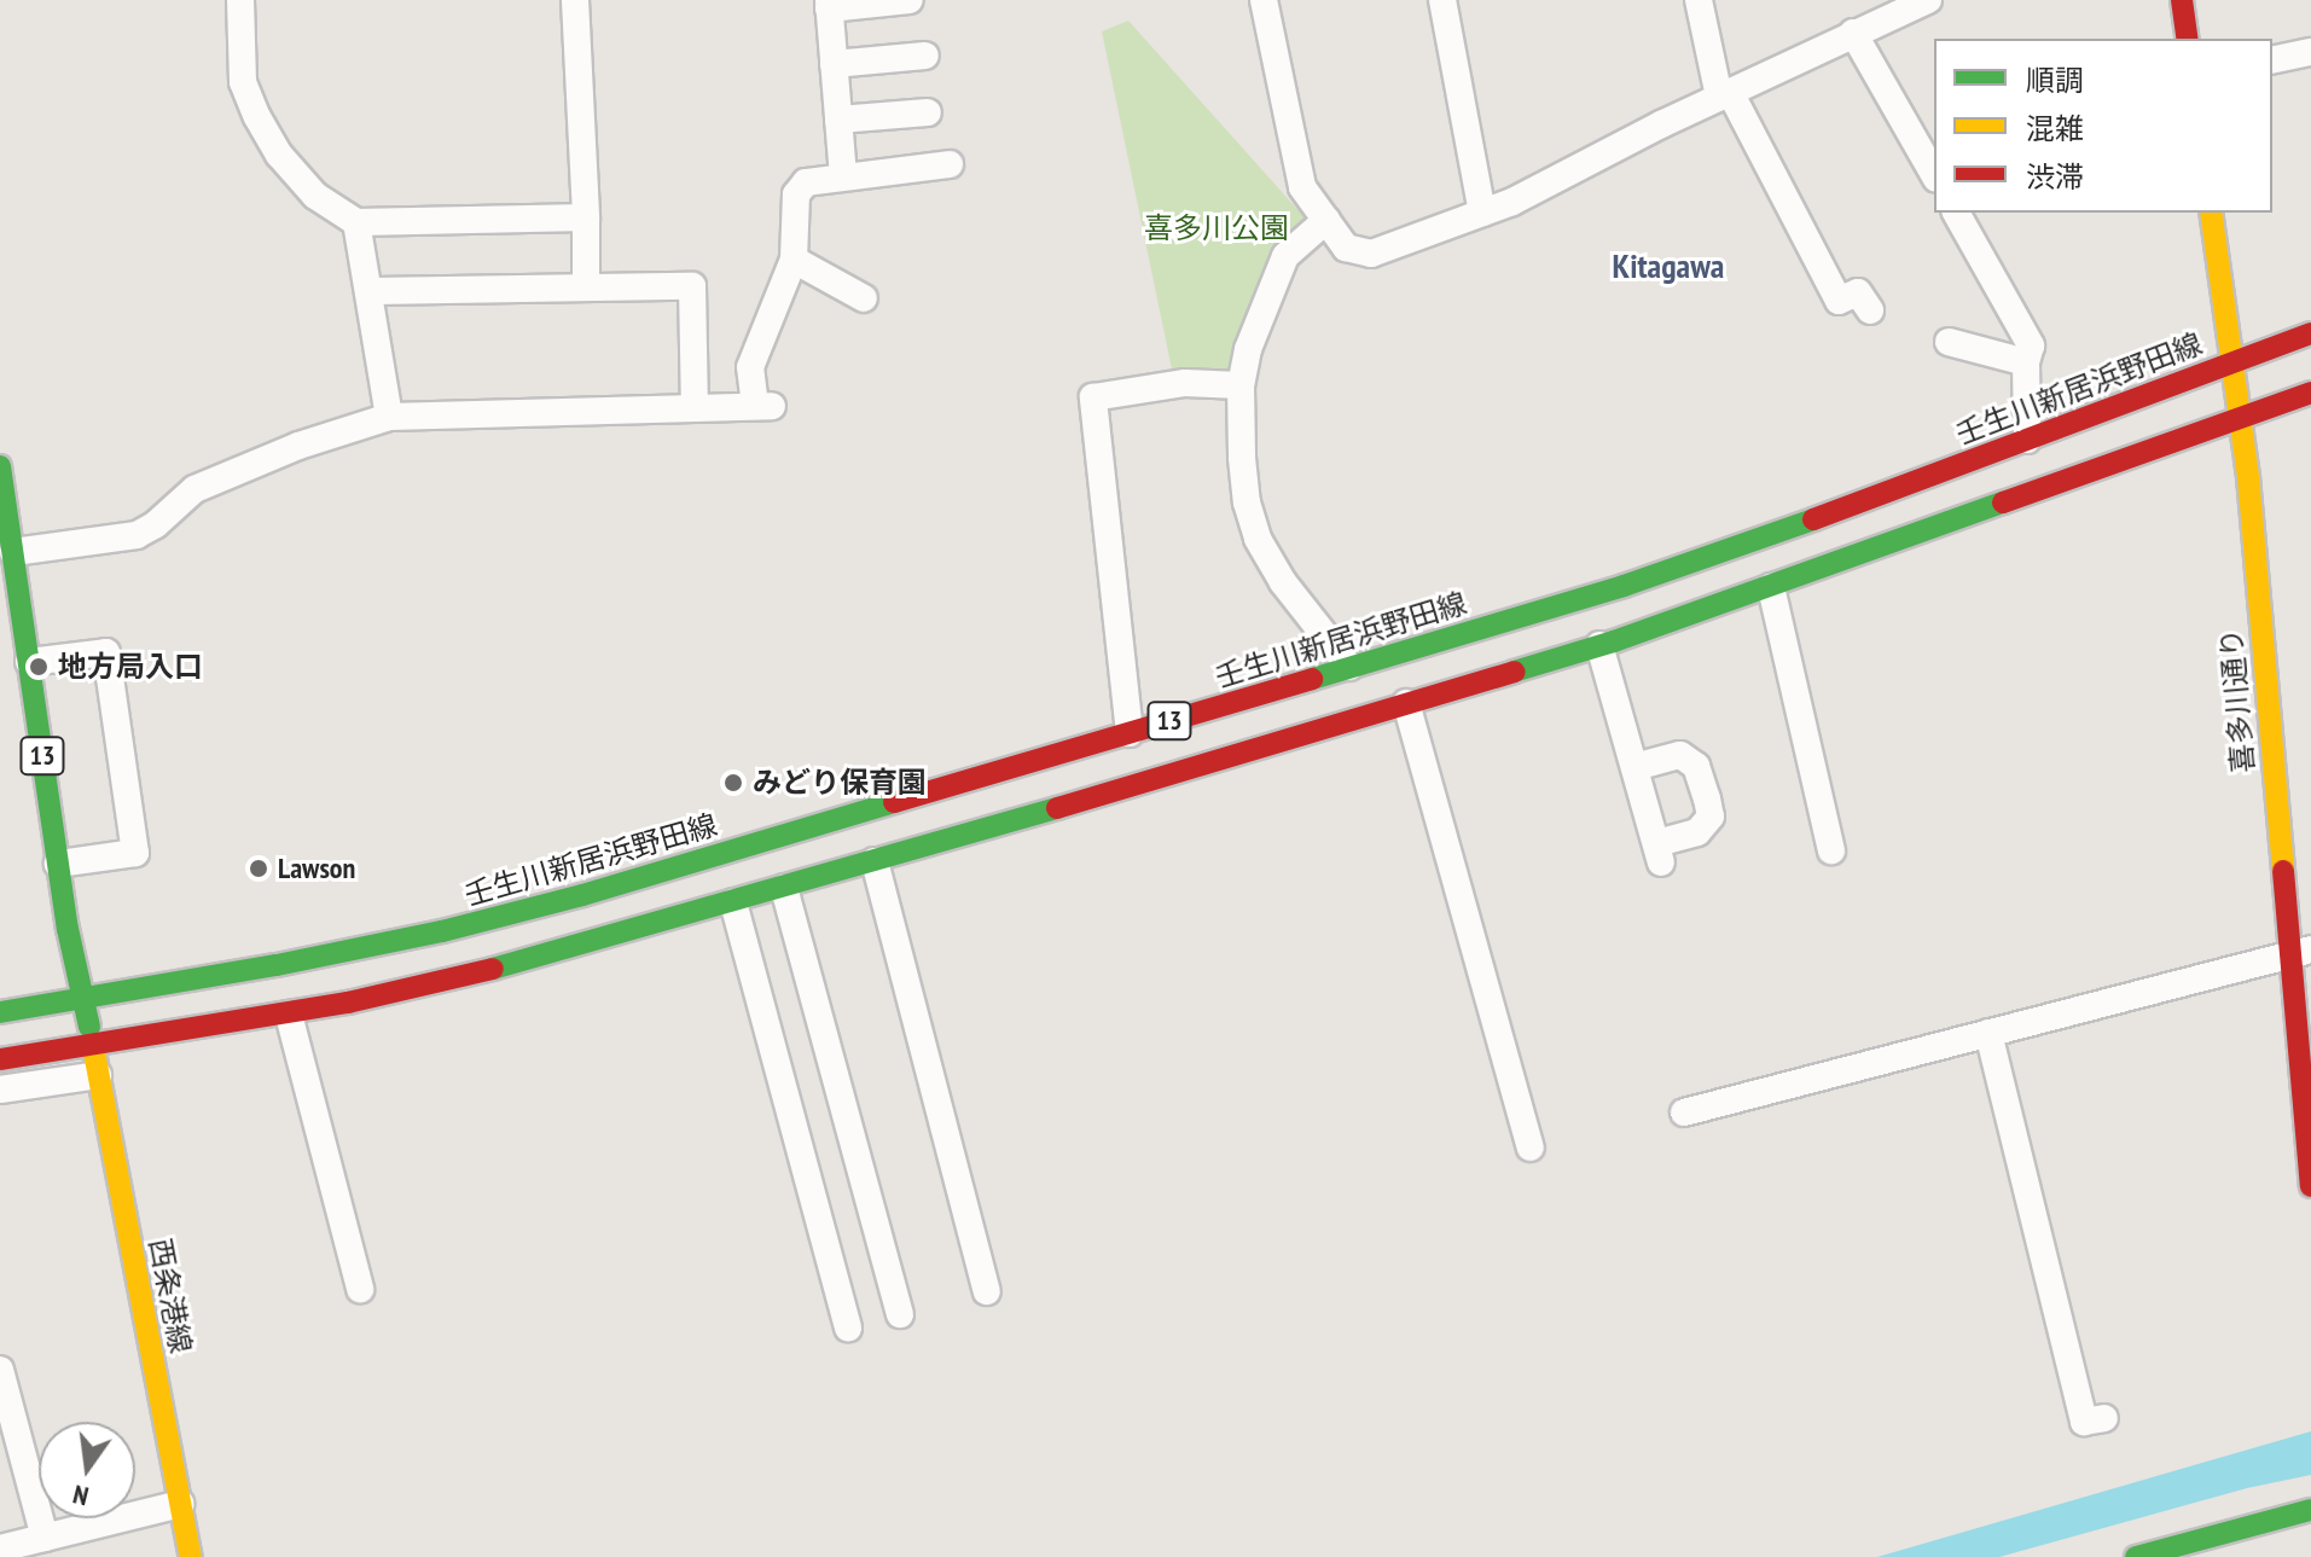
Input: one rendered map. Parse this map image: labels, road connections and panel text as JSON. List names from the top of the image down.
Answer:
{
  "streets": {
    "main road": [
      "壬生川新居浜野田線",
      "喜多川通り",
      "13",
      "西条港線"
    ]
  },
  "crossings": [
    ["壬生川新居浜野田線", "喜多川通り"],
    ["壬生川新居浜野田線", "13"],
    ["喜多川通り", "13"],
    ["13", "西条港線"]
  ],
  "districts": ["Kitagawa"],
  "parks": ["喜多川公園"],
  "places": ["地方局入口", "みどり保育園", "Lawson"],
  "legend": ["順調", "混雑", "渋滞"],
  "north": "bottom"
}
